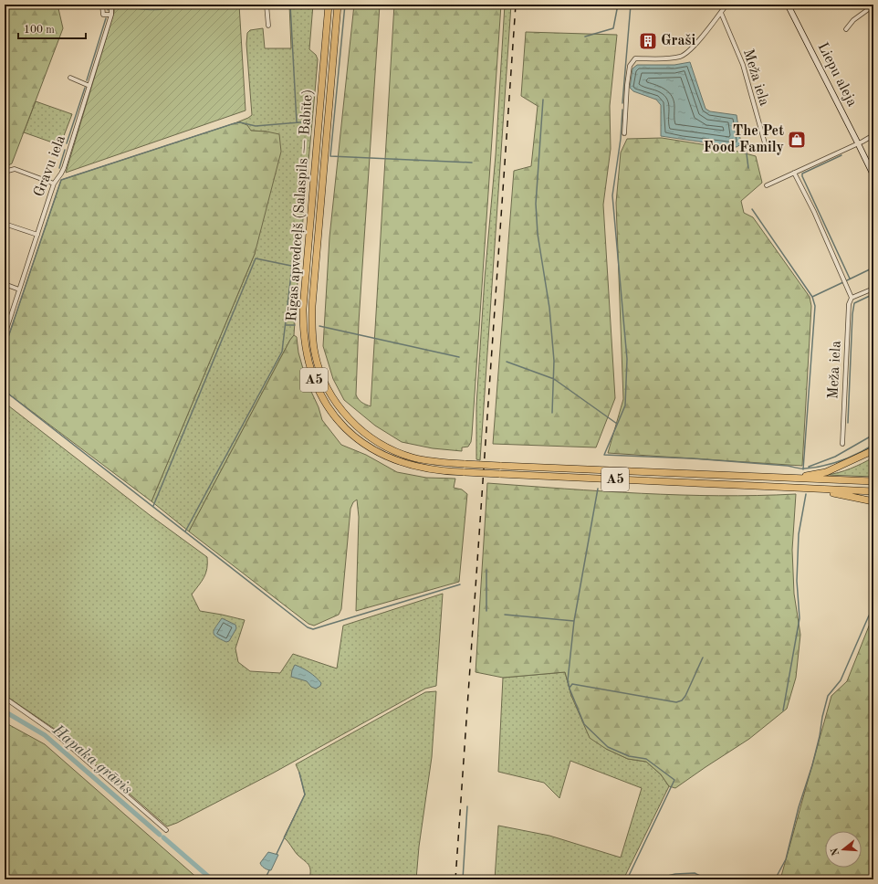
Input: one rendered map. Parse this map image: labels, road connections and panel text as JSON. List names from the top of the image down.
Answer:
{
  "streets": {
    "highway": ["Rīgas apvedceļš (Salaspils — Babīte)", "A5"],
    "street": ["Liepu aleja", "Meža iela", "Gravu iela"]
  },
  "water": ["Hapaka grāvis"],
  "places": {
    "building": ["Graši"],
    "shop": ["The Pet Food Family"]
  },
  "scale_bar": "100 m",
  "north": "left"
}
